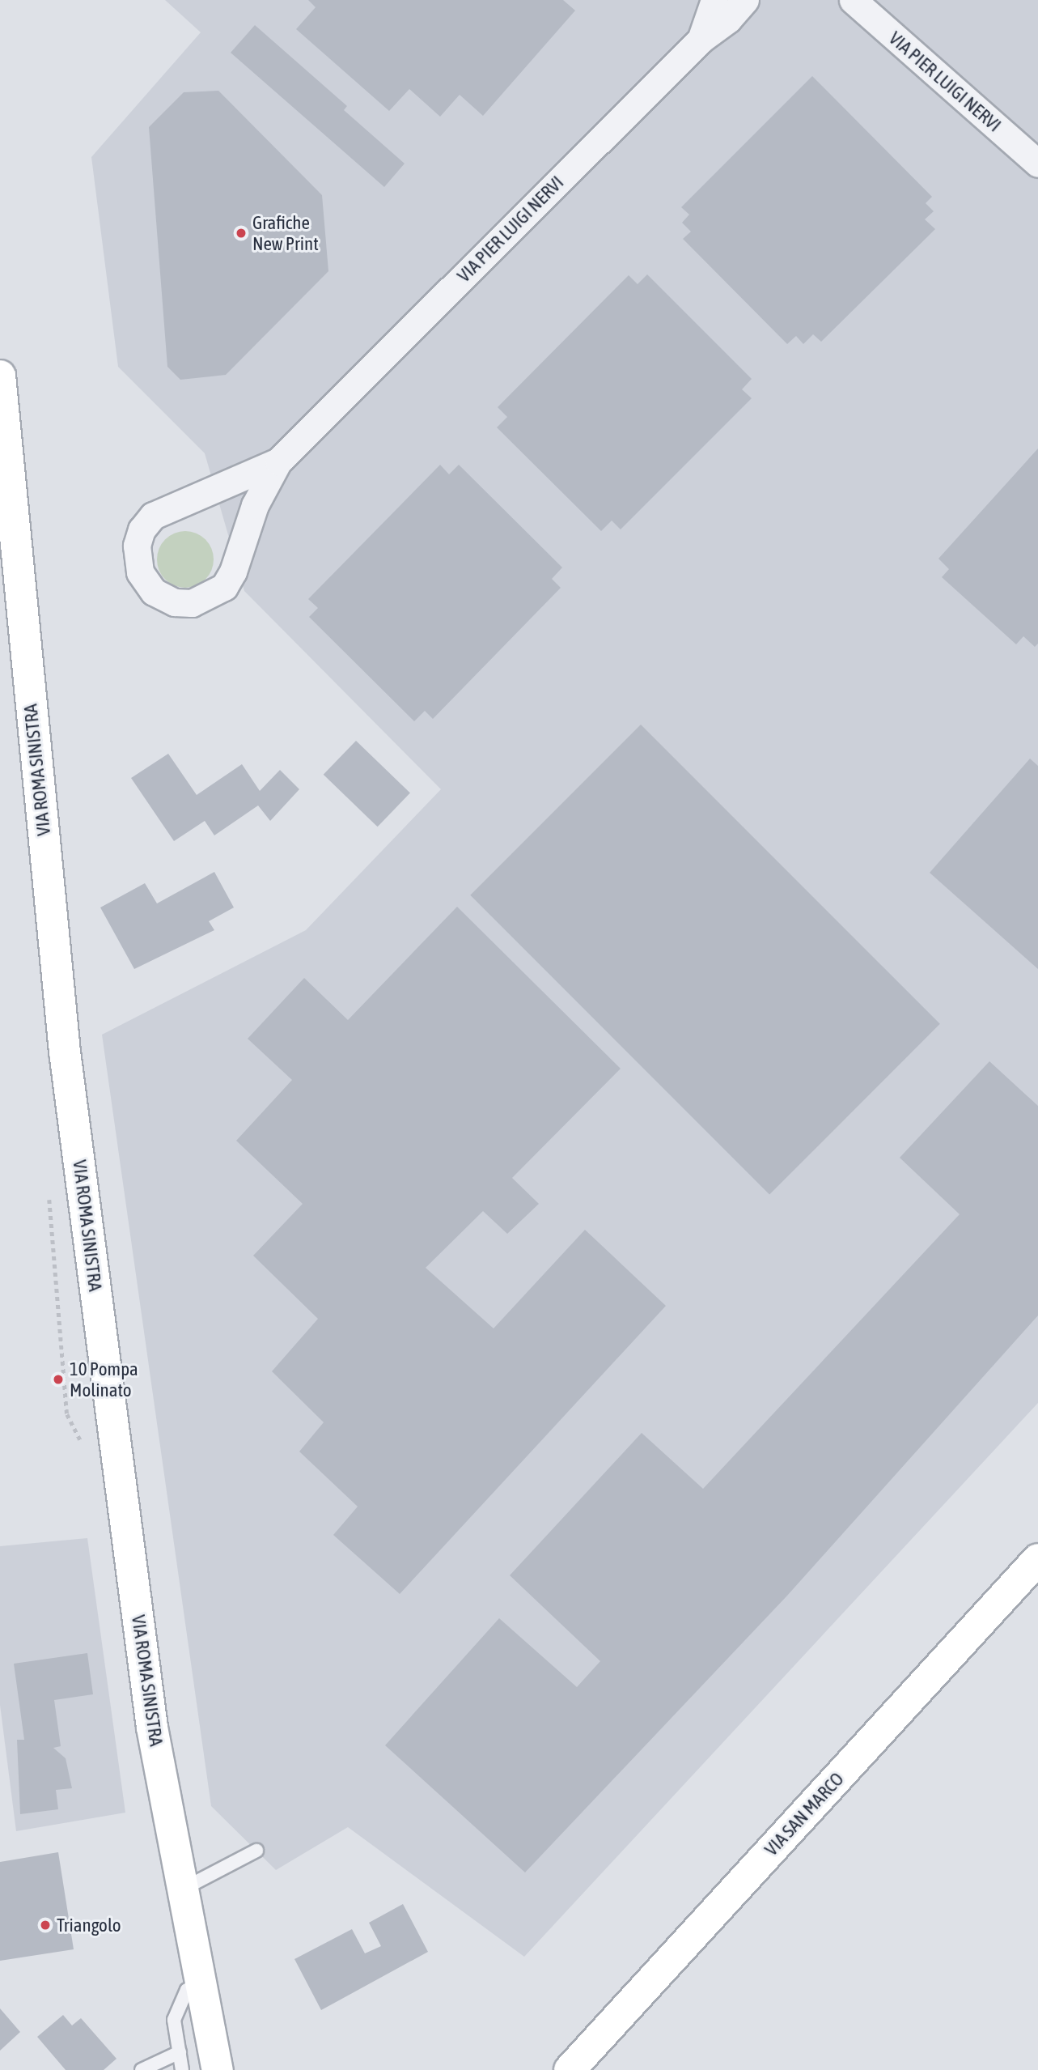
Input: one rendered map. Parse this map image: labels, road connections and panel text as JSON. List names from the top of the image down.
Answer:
{
  "streets": {
    "main road": ["VIA ROMA SINISTRA", "VIA SAN MARCO"],
    "street": ["VIA PIER LUIGI NERVI"]
  },
  "places": ["Grafiche New Print", "10 Pompa Molinato", "Triangolo"]
}
